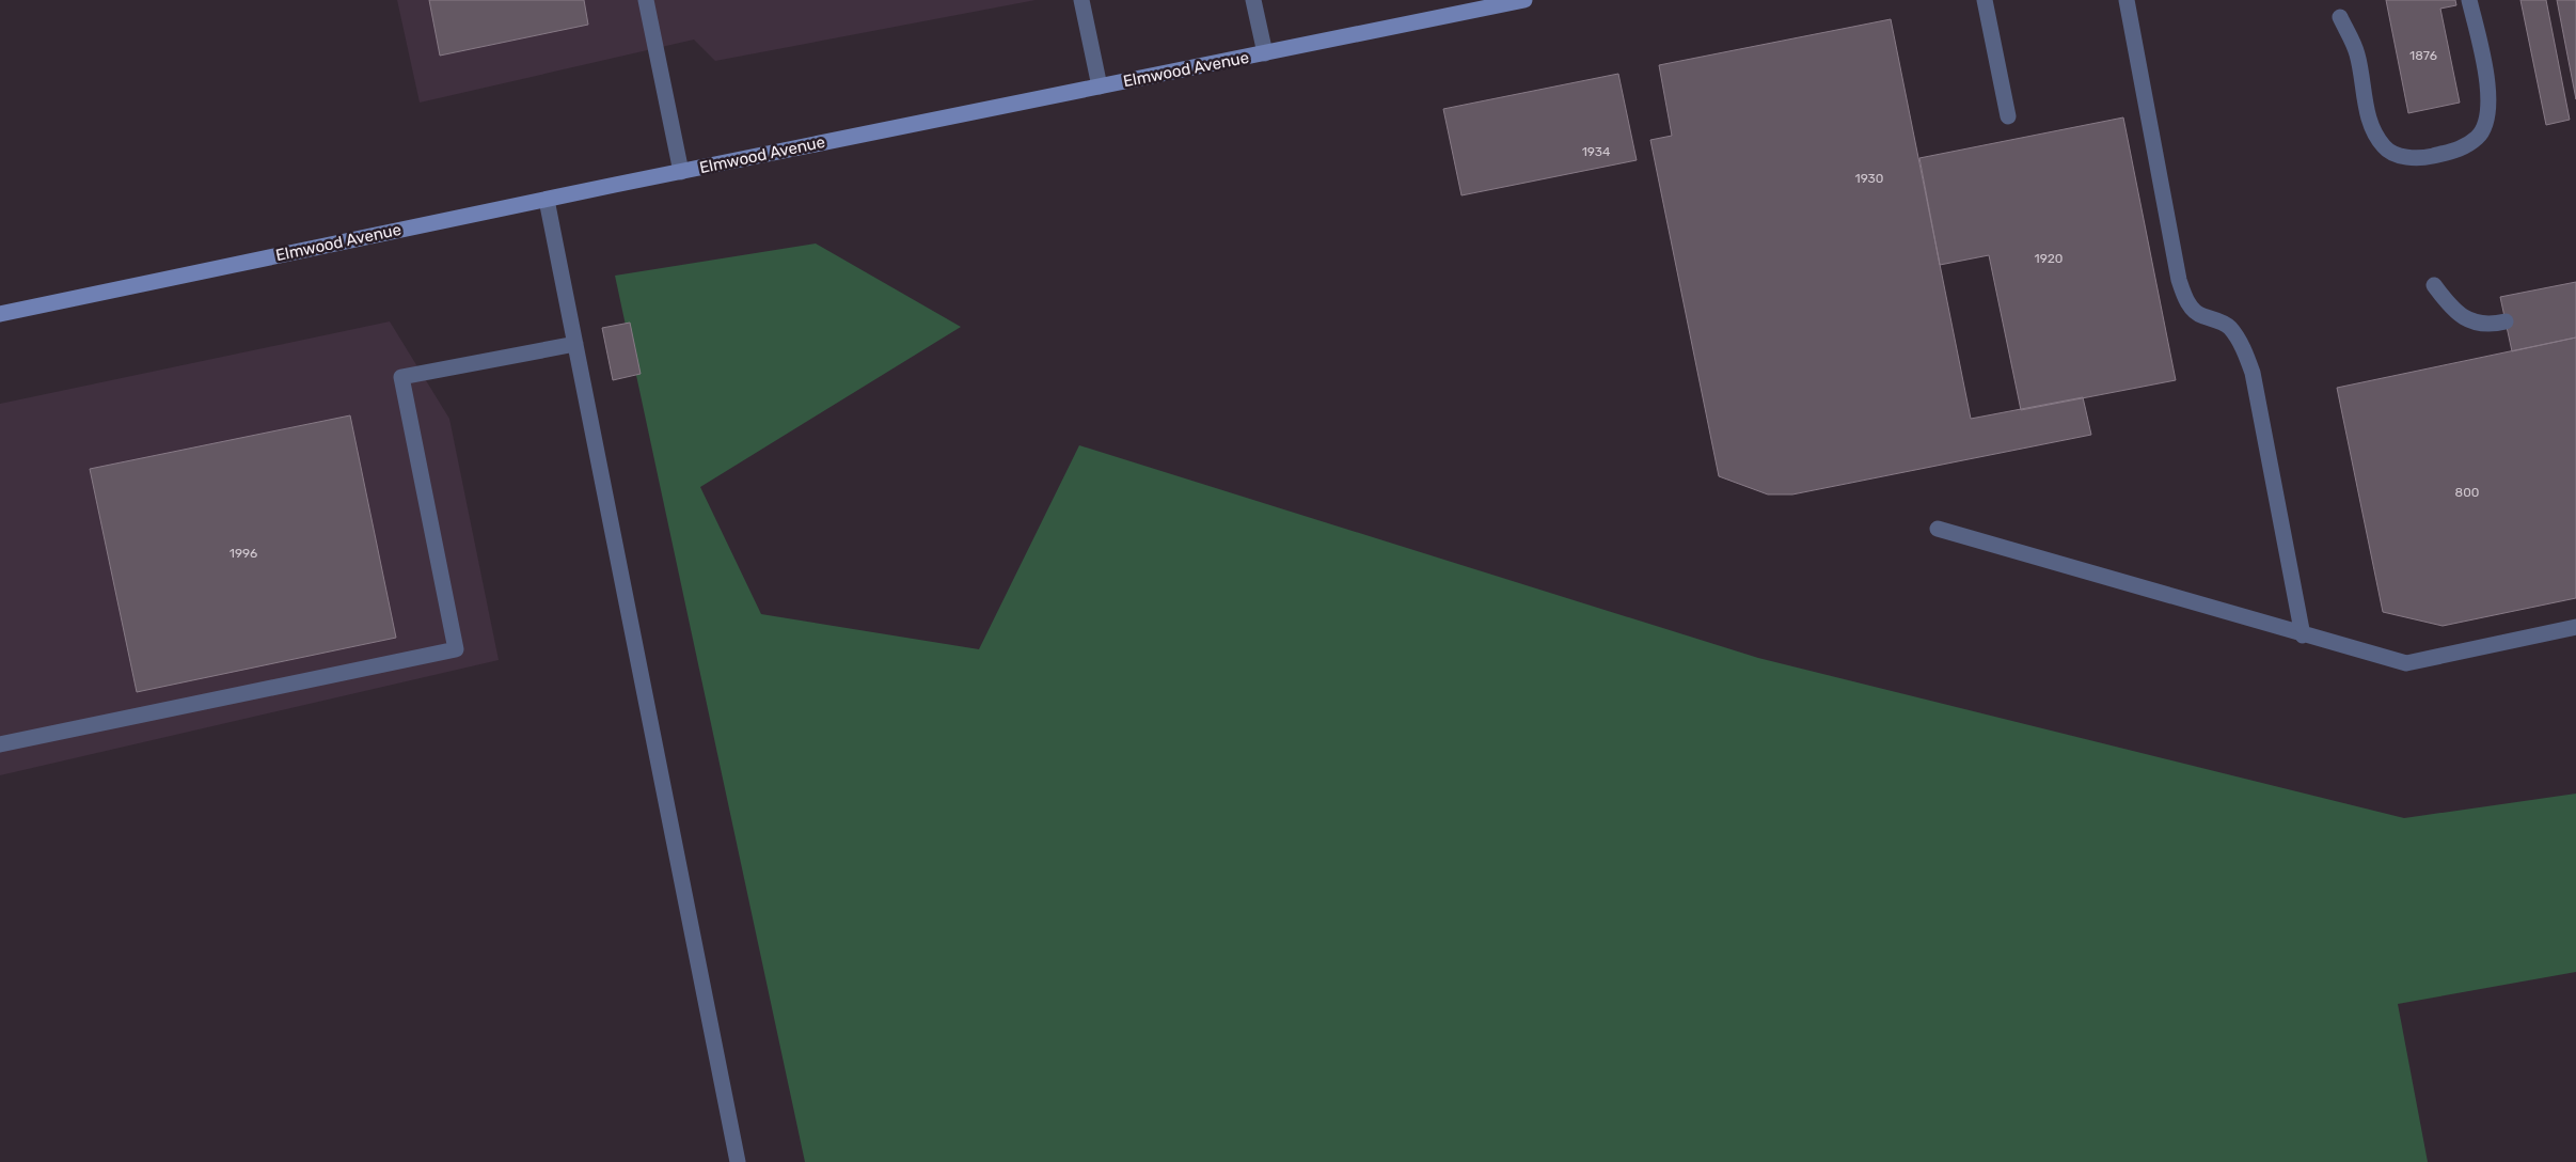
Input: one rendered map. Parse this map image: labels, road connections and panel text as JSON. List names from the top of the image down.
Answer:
{
  "streets": {
    "street": ["Elmwood Avenue"]
  },
  "house_numbers": [
    "1876",
    "1934",
    "1930",
    "1920",
    "800",
    "1996"
  ]
}
